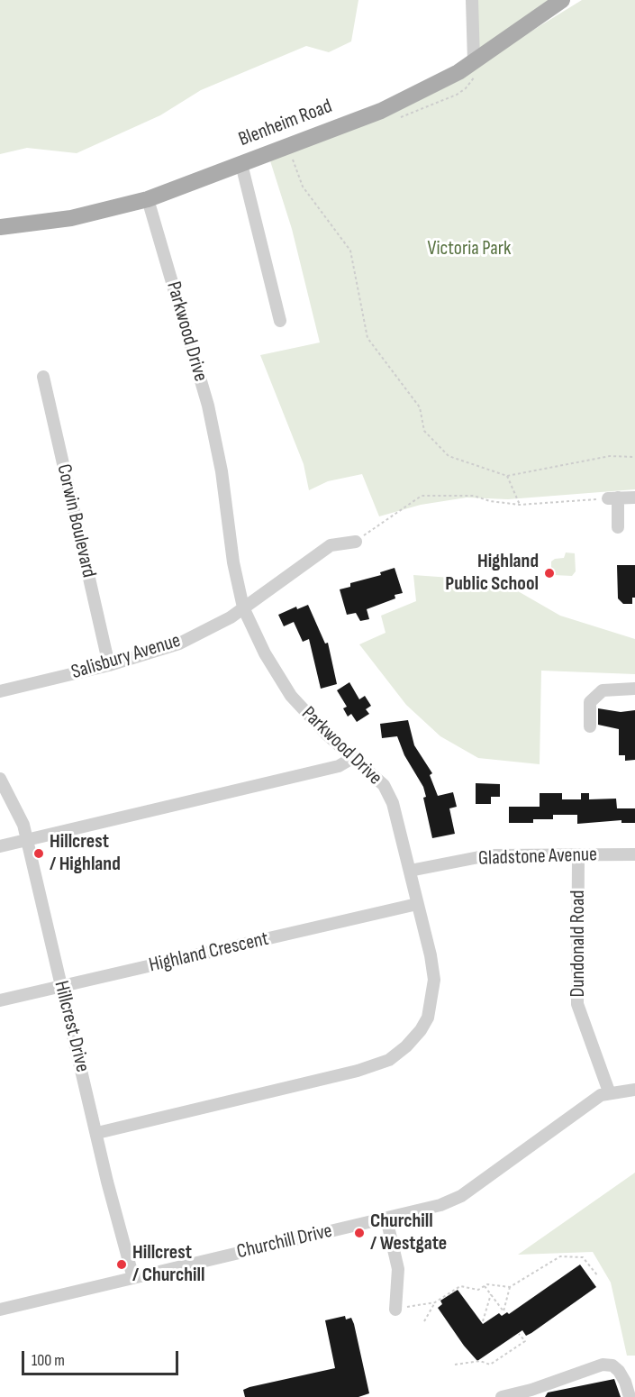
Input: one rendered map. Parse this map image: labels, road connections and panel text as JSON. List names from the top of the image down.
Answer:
{
  "streets": {
    "main road": ["Blenheim Road"],
    "street": [
      "Parkwood Drive",
      "Corwin Boulevard",
      "Salisbury Avenue",
      "Gladstone Avenue",
      "Dundonald Road",
      "Highland Crescent",
      "Hillcrest Drive",
      "Churchill Drive"
    ]
  },
  "crossings": [
    ["Blenheim Road", "Parkwood Drive"],
    ["Parkwood Drive", "Salisbury Avenue"],
    ["Parkwood Drive", "Gladstone Avenue"],
    ["Parkwood Drive", "Highland Crescent"],
    ["Parkwood Drive", "Hillcrest Drive"],
    ["Corwin Boulevard", "Salisbury Avenue"],
    ["Gladstone Avenue", "Dundonald Road"],
    ["Dundonald Road", "Churchill Drive"],
    ["Highland Crescent", "Hillcrest Drive"],
    ["Hillcrest Drive", "Churchill Drive"]
  ],
  "parks": ["Victoria Park"],
  "places": [
    "Highland Public School",
    "Hillcrest / Highland",
    "Churchill / Westgate",
    "Hillcrest / Churchill"
  ],
  "scale_bar": "100 m"
}
